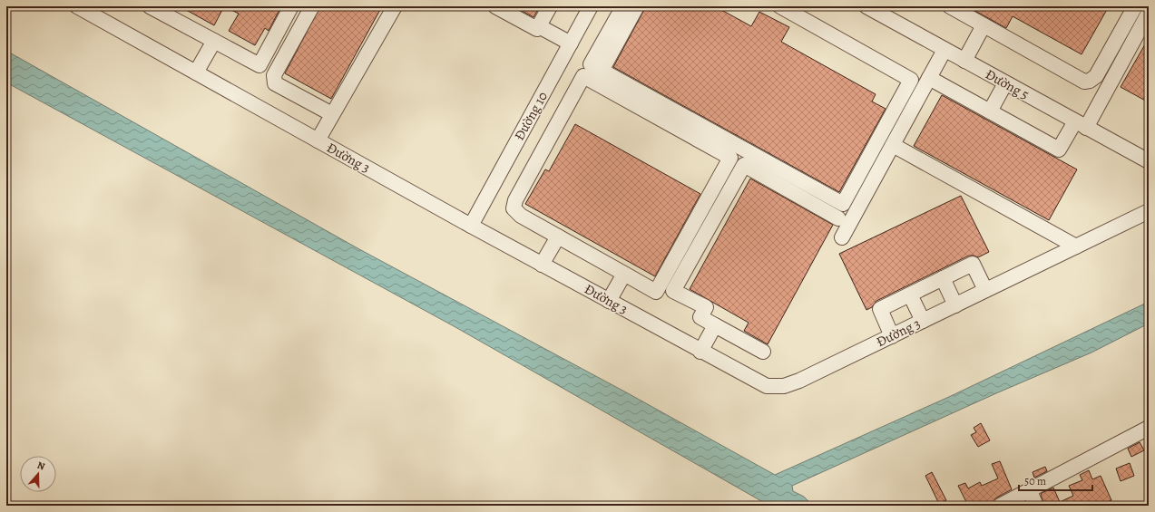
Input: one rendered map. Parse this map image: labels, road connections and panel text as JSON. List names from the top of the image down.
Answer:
{
  "streets": {
    "street": ["Đường 5", "Đường 10", "Đường 3"]
  },
  "crossings": [
    ["Đường 10", "Đường 3"]
  ],
  "scale_bar": "50 m",
  "north": "top"
}
